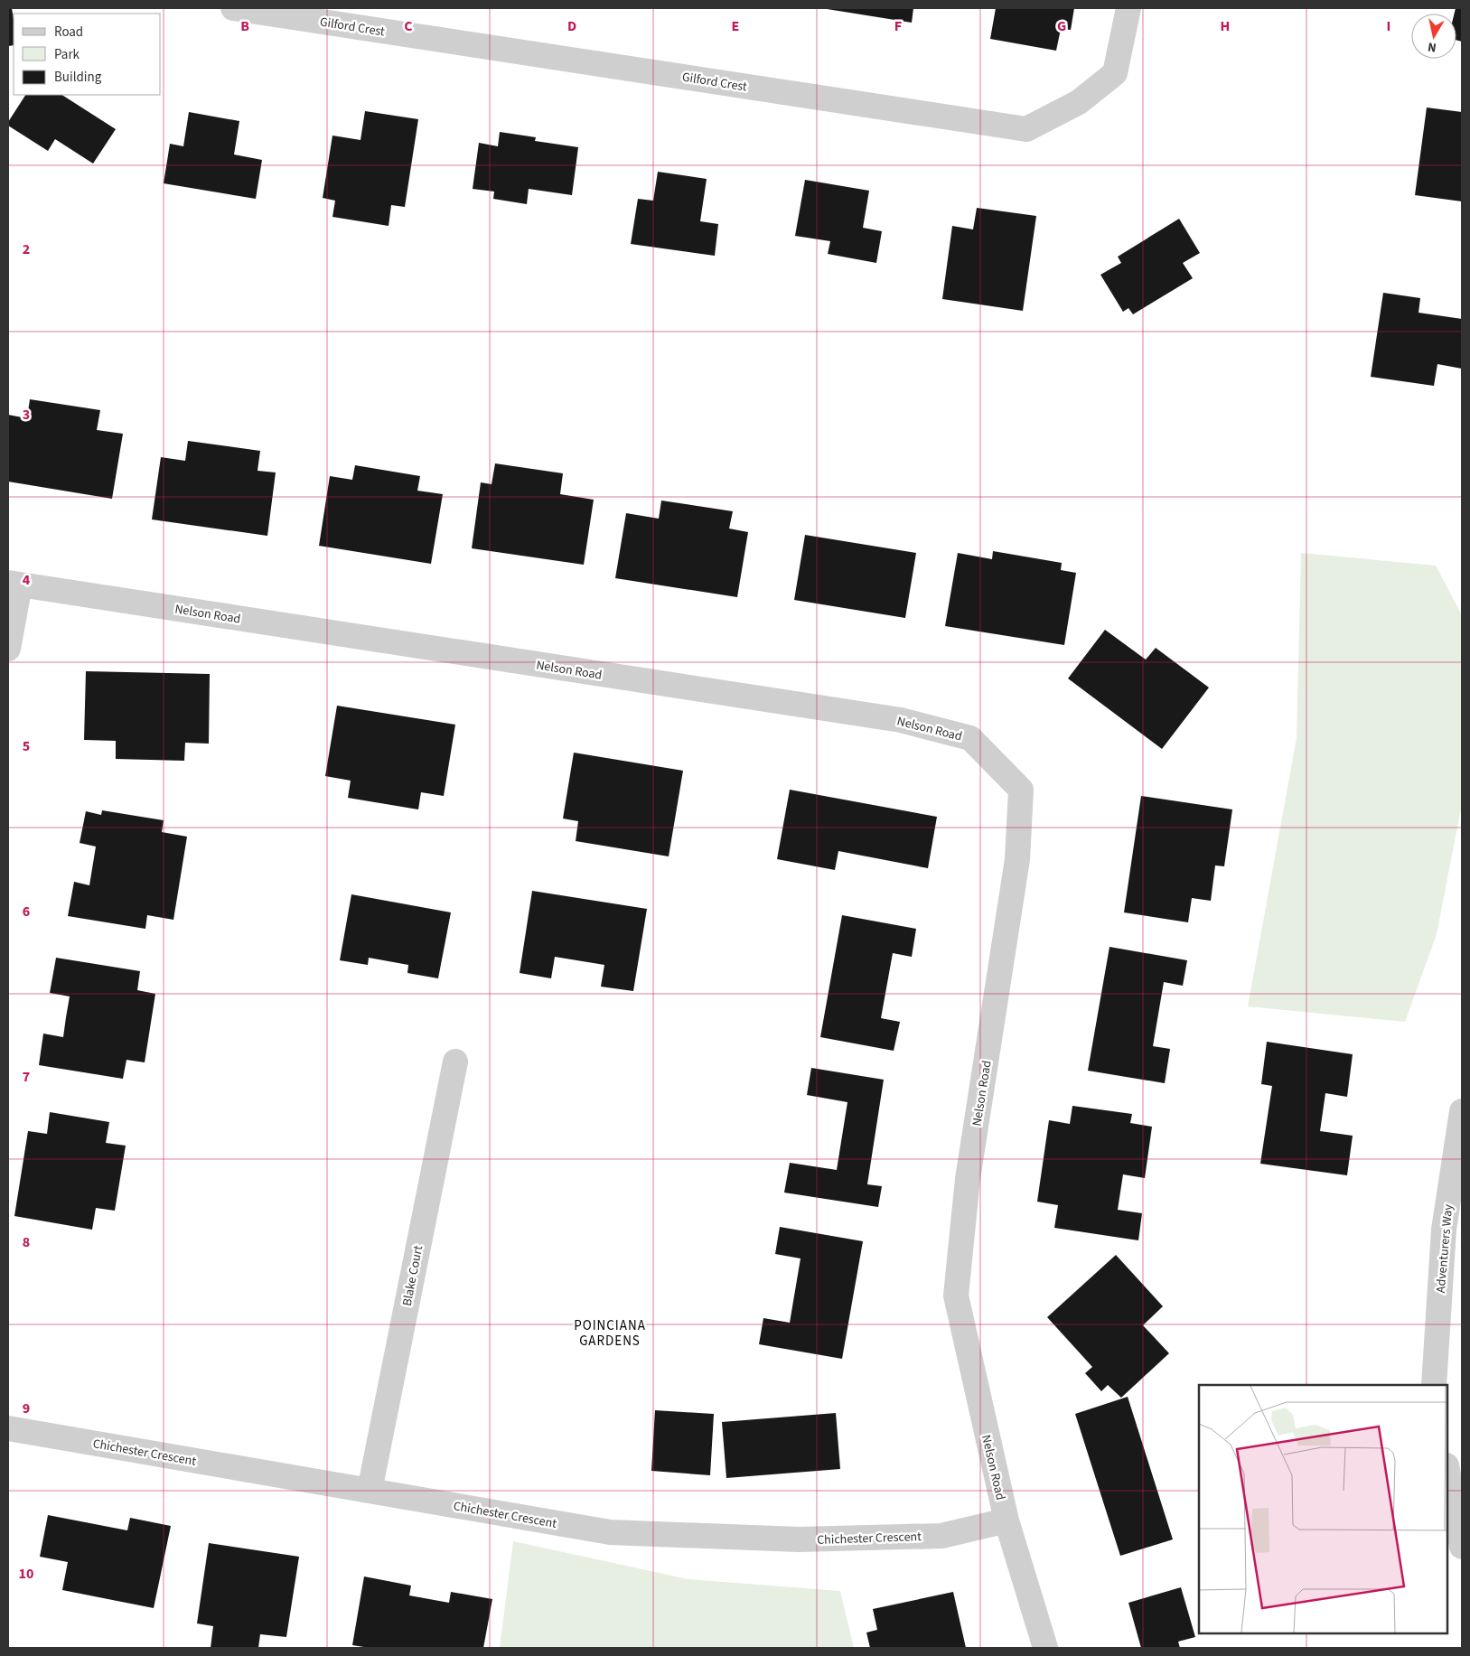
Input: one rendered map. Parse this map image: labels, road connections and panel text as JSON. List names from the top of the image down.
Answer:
{
  "streets": {
    "street": [
      "Gilford Crest",
      "Nelson Road",
      "Adventurers Way",
      "Blake Court",
      "Chichester Crescent"
    ]
  },
  "crossings": [
    ["Nelson Road", "Chichester Crescent"],
    ["Blake Court", "Chichester Crescent"]
  ],
  "districts": ["POINCIANA GARDENS"],
  "legend": ["Road", "Park", "Building"],
  "north": "bottom",
  "grid": {
    "columns": [
      "B",
      "C",
      "D",
      "E",
      "F",
      "G",
      "H",
      "I"
    ],
    "rows": [
      "2",
      "3",
      "4",
      "5",
      "6",
      "7",
      "8",
      "9",
      "10"
    ]
  }
}
